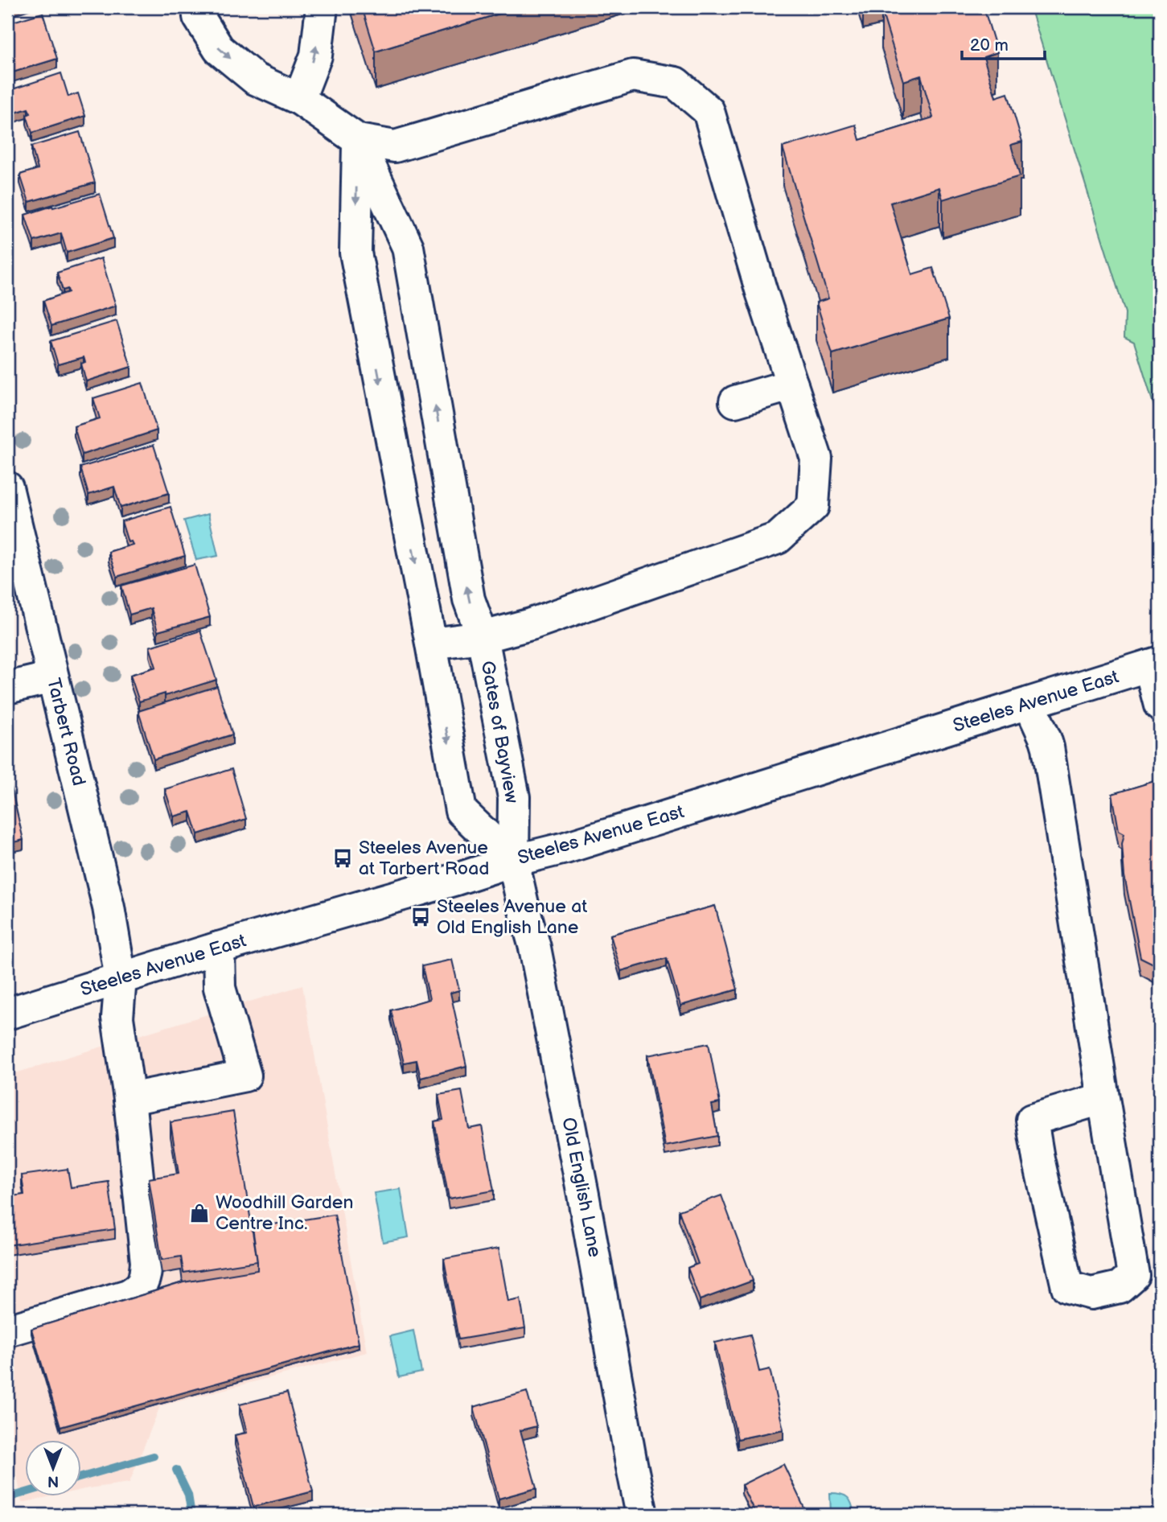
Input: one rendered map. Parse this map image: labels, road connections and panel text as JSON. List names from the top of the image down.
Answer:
{
  "streets": {
    "street": [
      "Steeles Avenue East",
      "Tarbert Road",
      "Gates of Bayview",
      "Old English Lane"
    ]
  },
  "crossings": [
    ["Steeles Avenue East", "Tarbert Road"],
    ["Steeles Avenue East", "Gates of Bayview"],
    ["Steeles Avenue East", "Old English Lane"],
    ["Gates of Bayview", "Old English Lane"]
  ],
  "places": {
    "bus stop": ["Steeles Avenue at Tarbert Road", "Steeles Avenue at Old English Lane"],
    "shop": ["Woodhill Garden Centre Inc."]
  },
  "scale_bar": "20 m",
  "north": "bottom"
}
